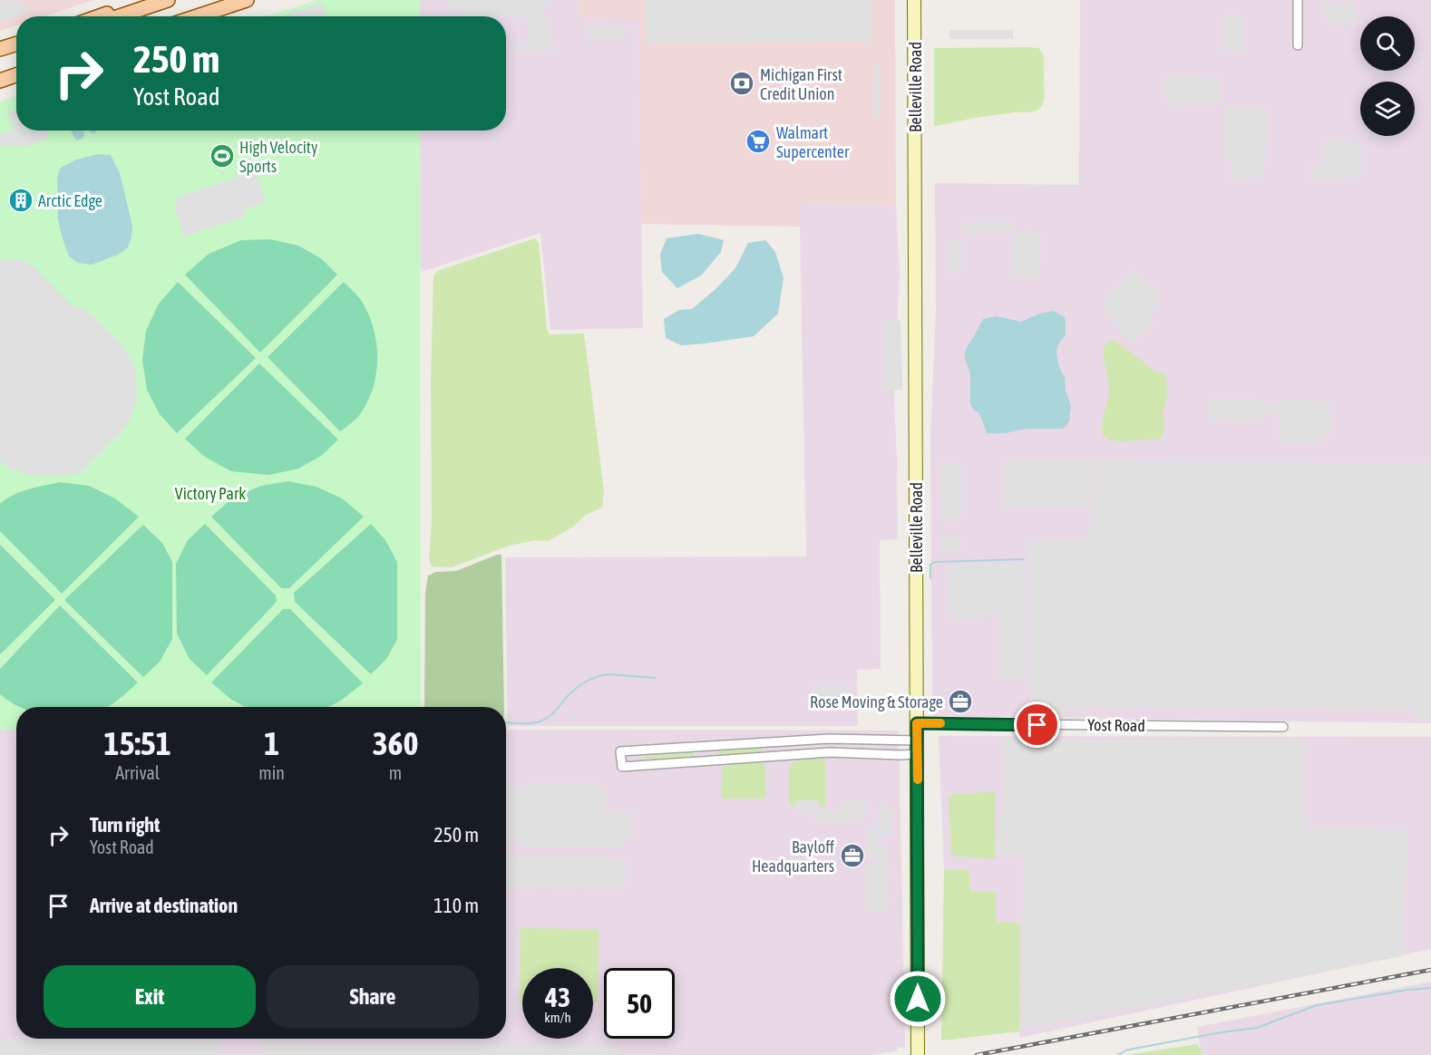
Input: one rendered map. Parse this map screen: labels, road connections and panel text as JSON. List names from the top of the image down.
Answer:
{
  "streets": {
    "main road": ["Belleville Road"],
    "street": ["Yost Road"]
  },
  "crossings": [
    ["Belleville Road", "Yost Road"]
  ],
  "parks": ["Victory Park"],
  "places": {
    "bank": ["Michigan First Credit Union"],
    "supermarket": ["Walmart Supercenter"],
    "sports": ["High Velocity Sports"],
    "building": ["Arctic Edge"],
    "office": ["Rose Moving & Storage", "Bayloff Headquarters"]
  },
  "page": {
    "turn": ["250 m", "Yost Road"],
    "eta": [
      "15:51",
      "Arrival",
      "1",
      "min",
      "360",
      "m"
    ],
    "list": [
      {
        "name": "Turn right",
        "note": "Yost Road",
        "value": "250 m"
      },
      {
        "name": "Arrive at destination",
        "value": "110 m"
      }
    ],
    "buttons": ["Exit", "Share"],
    "speed": "43 km/h",
    "limit": "50"
  }
}
